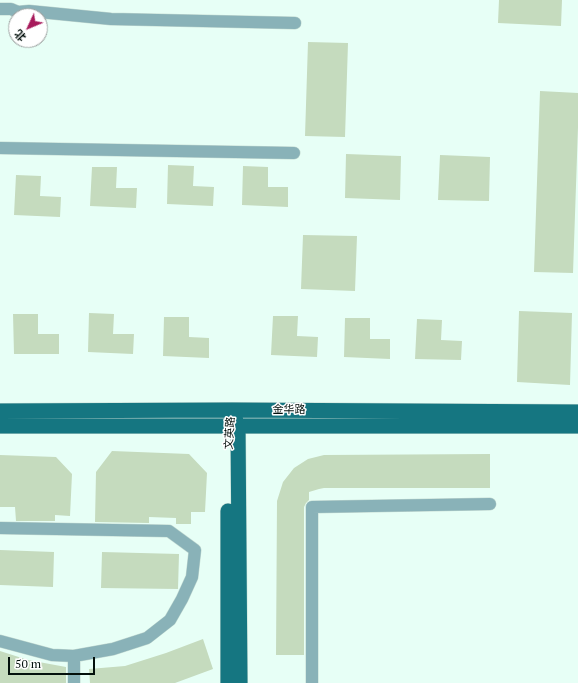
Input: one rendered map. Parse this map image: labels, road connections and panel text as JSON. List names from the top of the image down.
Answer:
{
  "streets": {
    "main road": ["金华路", "文英路"]
  },
  "crossings": [
    ["金华路", "文英路"]
  ],
  "scale_bar": "50 m",
  "north": "bottom left"
}
